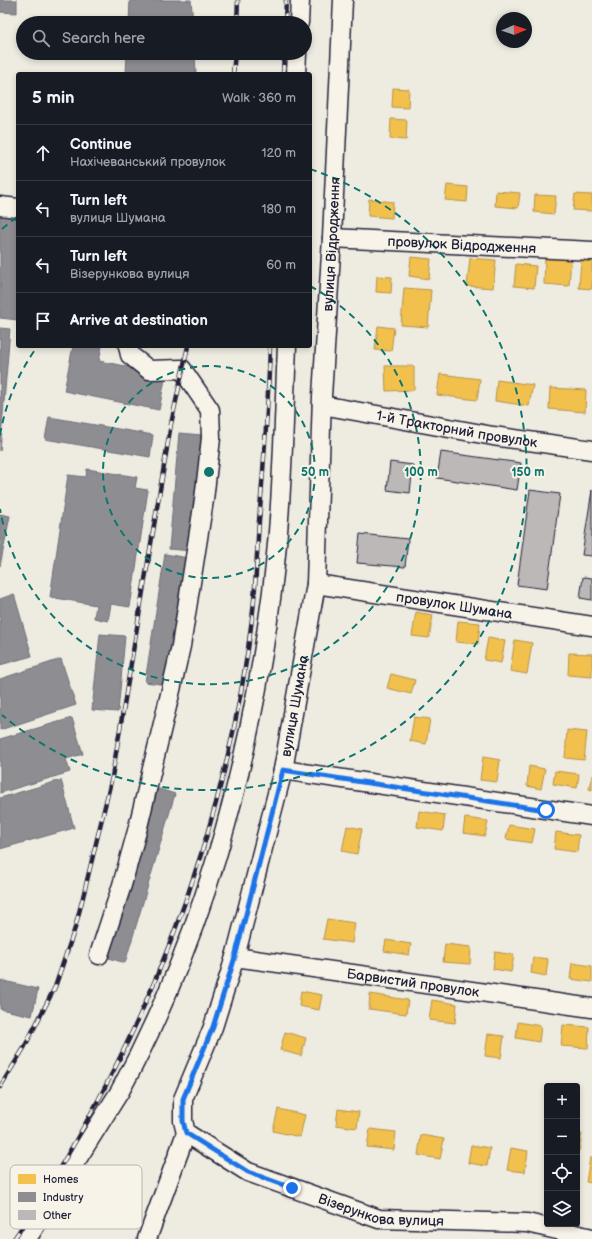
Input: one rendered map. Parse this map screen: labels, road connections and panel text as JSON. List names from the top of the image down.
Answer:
{
  "streets": {
    "street": [
      "вулиця Відродження",
      "провулок Відродження",
      "1-й Тракторний провулок",
      "провулок Шумана",
      "вулиця Шумана",
      "Барвистий провулок",
      "Візерункова вулиця"
    ]
  },
  "crossings": [
    ["вулиця Відродження", "провулок Відродження"],
    ["вулиця Відродження", "1-й Тракторний провулок"],
    ["вулиця Відродження", "провулок Шумана"],
    ["вулиця Відродження", "вулиця Шумана"],
    ["провулок Шумана", "вулиця Шумана"],
    ["вулиця Шумана", "Барвистий провулок"],
    ["вулиця Шумана", "Візерункова вулиця"]
  ],
  "legend": ["Homes", "Industry", "Other"],
  "north": "right",
  "page": {
    "search": "Search here",
    "heading": ["5 min", "Walk · 360 m"],
    "list": [
      ["Continue", "Нахічеванський провулок", "120 m"],
      ["Turn left", "вулиця Шумана", "180 m"],
      ["Turn left", "Візерункова вулиця", "60 m"],
      "Arrive at destination"
    ],
    "map_buttons": ["+", "−"]
  },
  "rings": ["50 m", "100 m", "150 m"]
}
